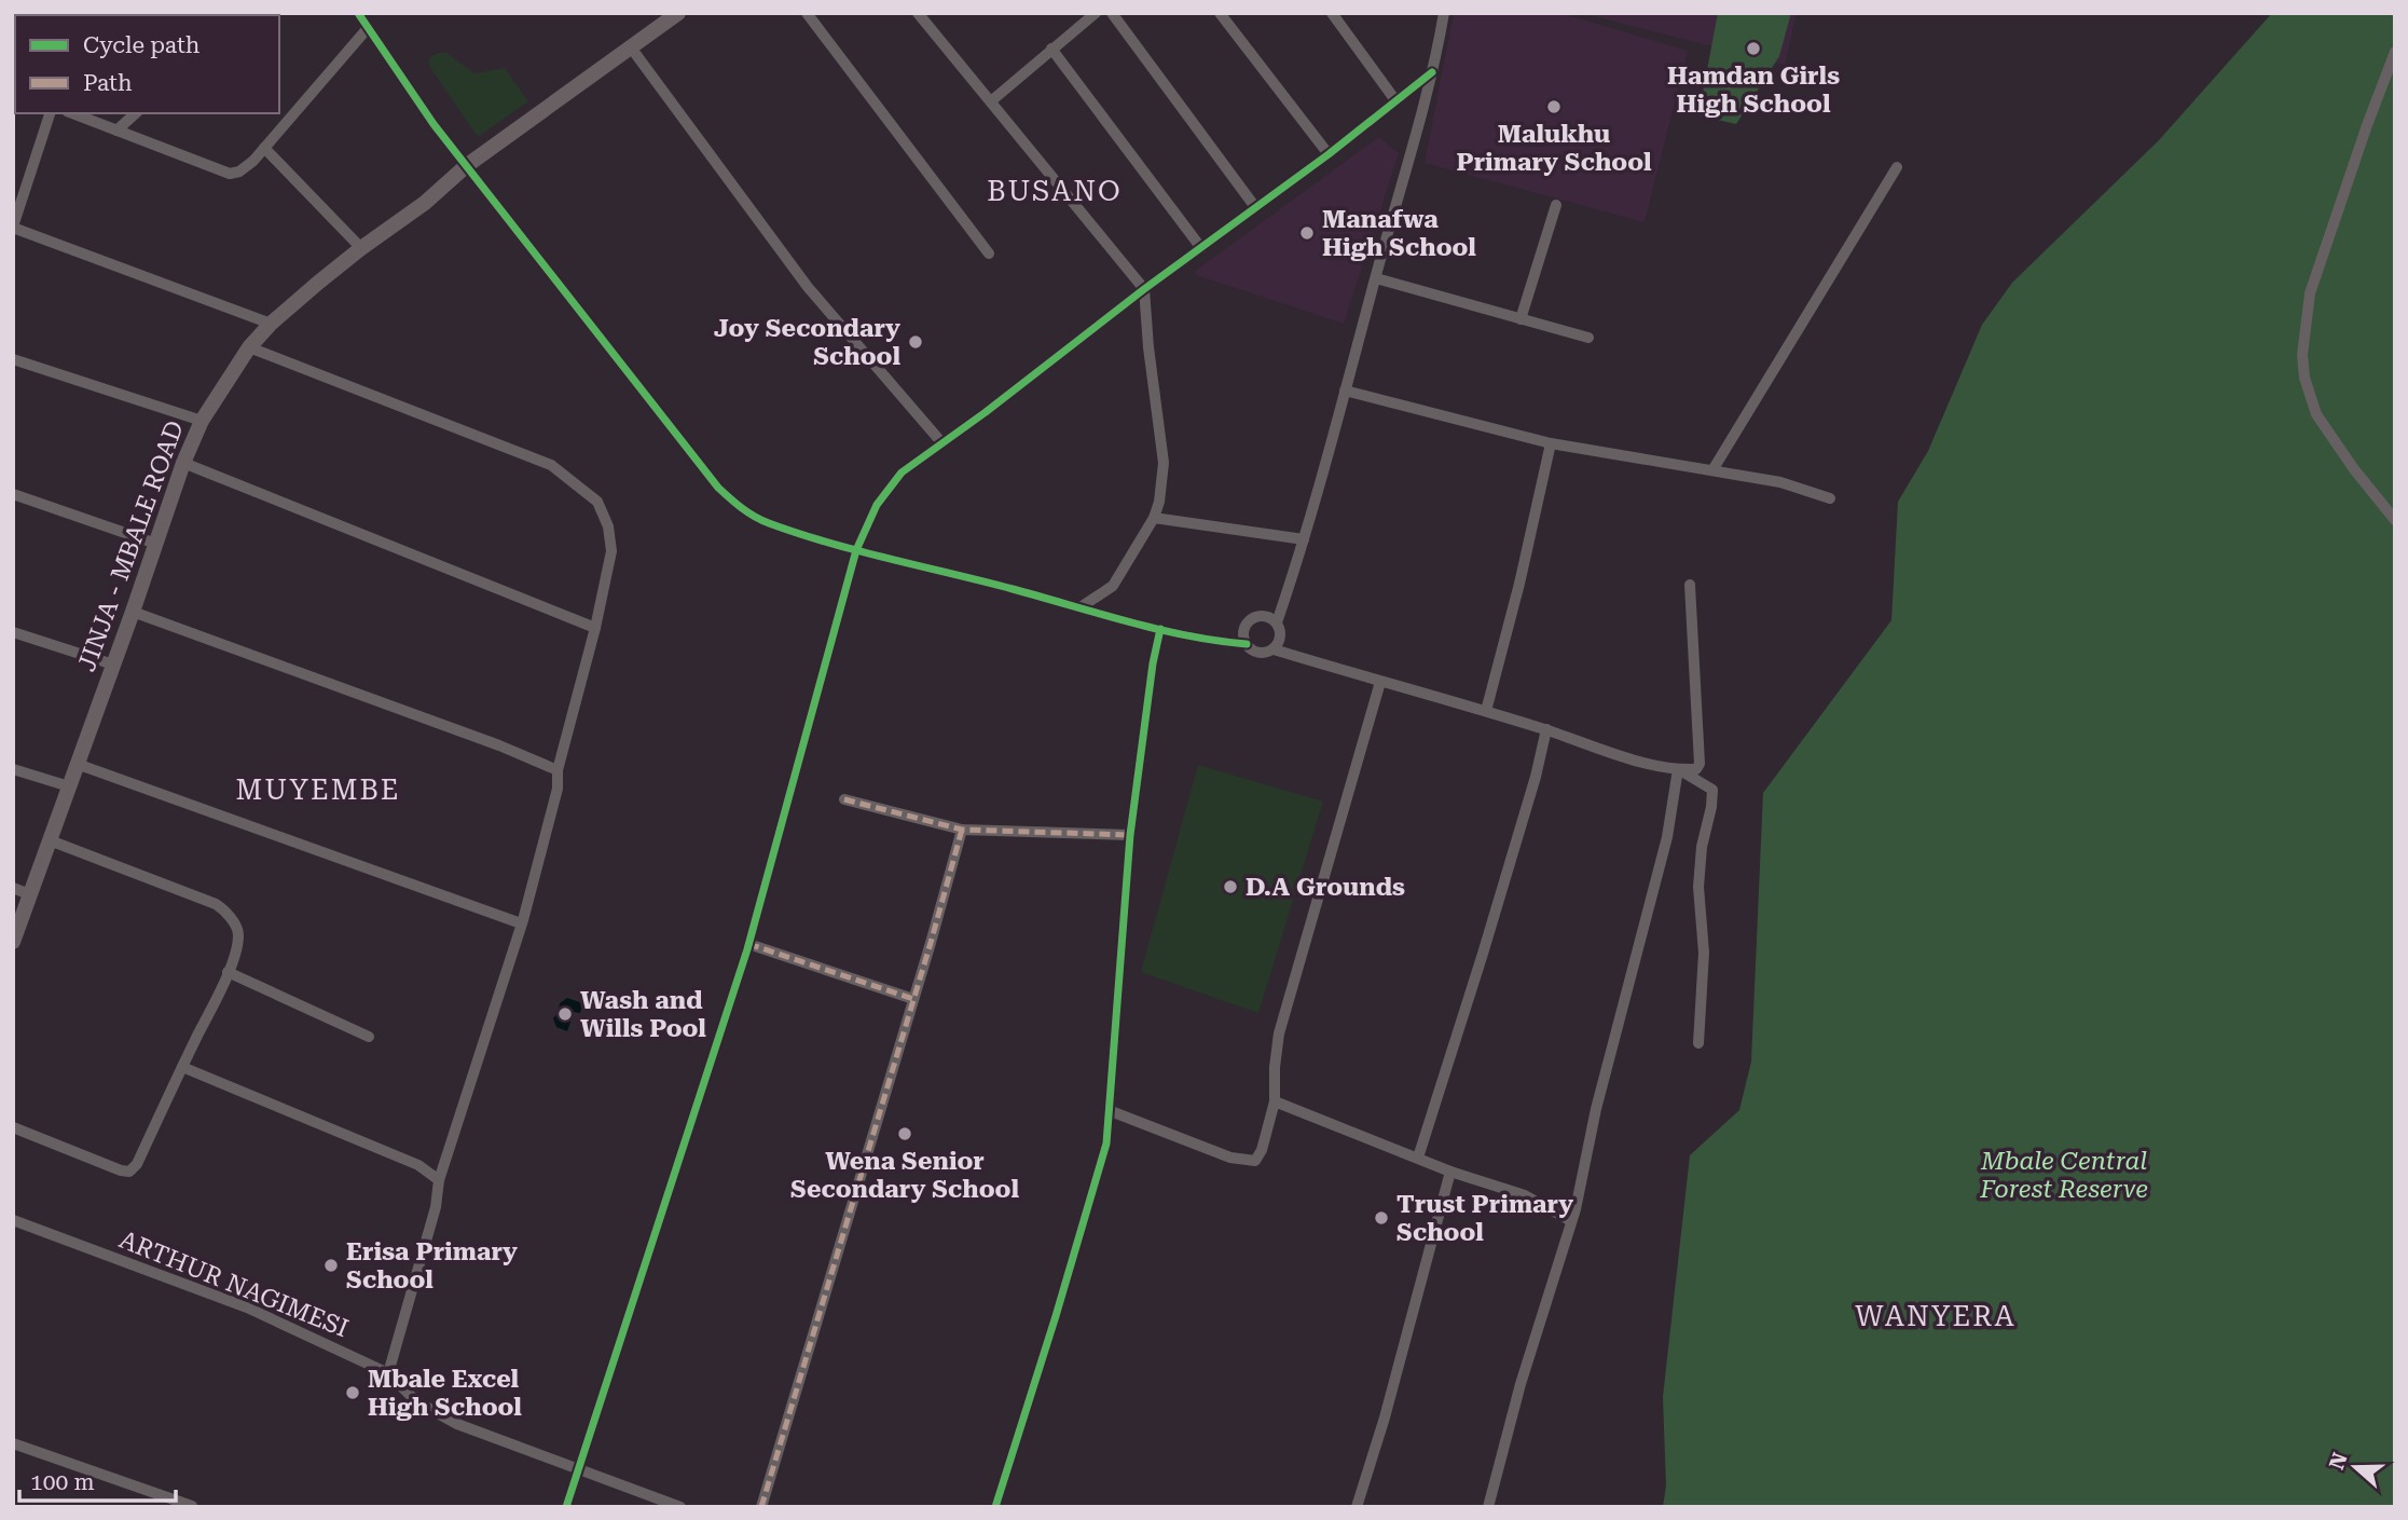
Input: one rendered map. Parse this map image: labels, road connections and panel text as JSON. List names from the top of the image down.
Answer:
{
  "streets": {
    "main road": ["JINJA - MBALE ROAD"],
    "street": ["ARTHUR NAGIMESI"]
  },
  "districts": ["BUSANO", "MUYEMBE", "WANYERA"],
  "parks": ["Mbale Central Forest Reserve"],
  "places": [
    "Hamdan Girls High School",
    "Malukhu Primary School",
    "Manafwa High School",
    "Joy Secondary School",
    "D.A Grounds",
    "Wash and Wills Pool",
    "Wena Senior Secondary School",
    "Trust Primary School",
    "Erisa Primary School",
    "Mbale Excel High School"
  ],
  "legend": ["Cycle path", "Path"],
  "scale_bar": "100 m",
  "north": "left"
}
